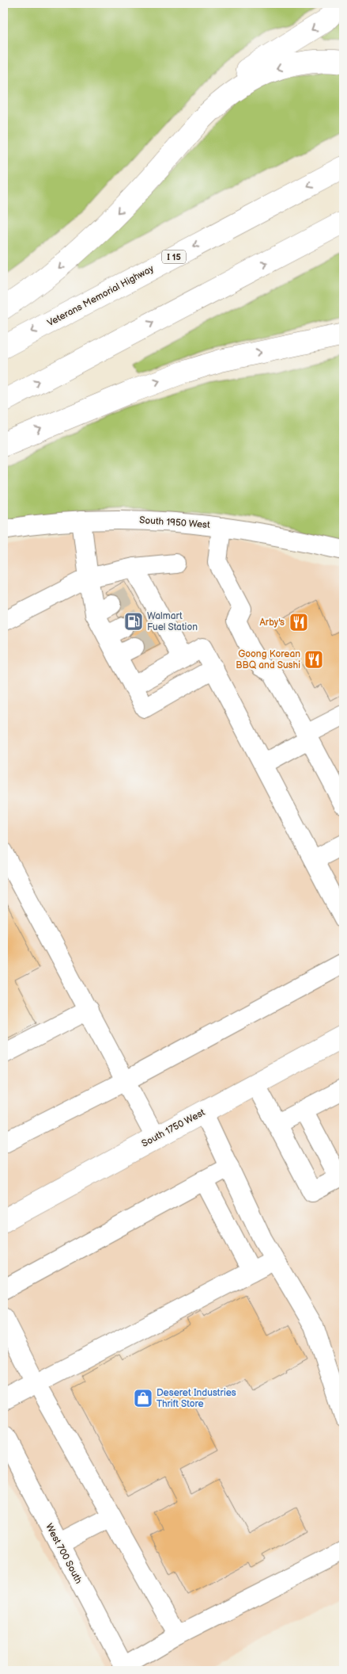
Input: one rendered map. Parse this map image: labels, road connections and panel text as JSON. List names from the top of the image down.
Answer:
{
  "streets": {
    "main road": ["I 15", "Veterans Memorial Highway", "South 1750 West"],
    "street": ["South 1950 West", "West 700 South"]
  },
  "places": {
    "fuel station": ["Walmart Fuel Station"],
    "restaurant": ["Arby's", "Goong Korean BBQ and Sushi"],
    "shop": ["Deseret Industries Thrift Store"]
  }
}
